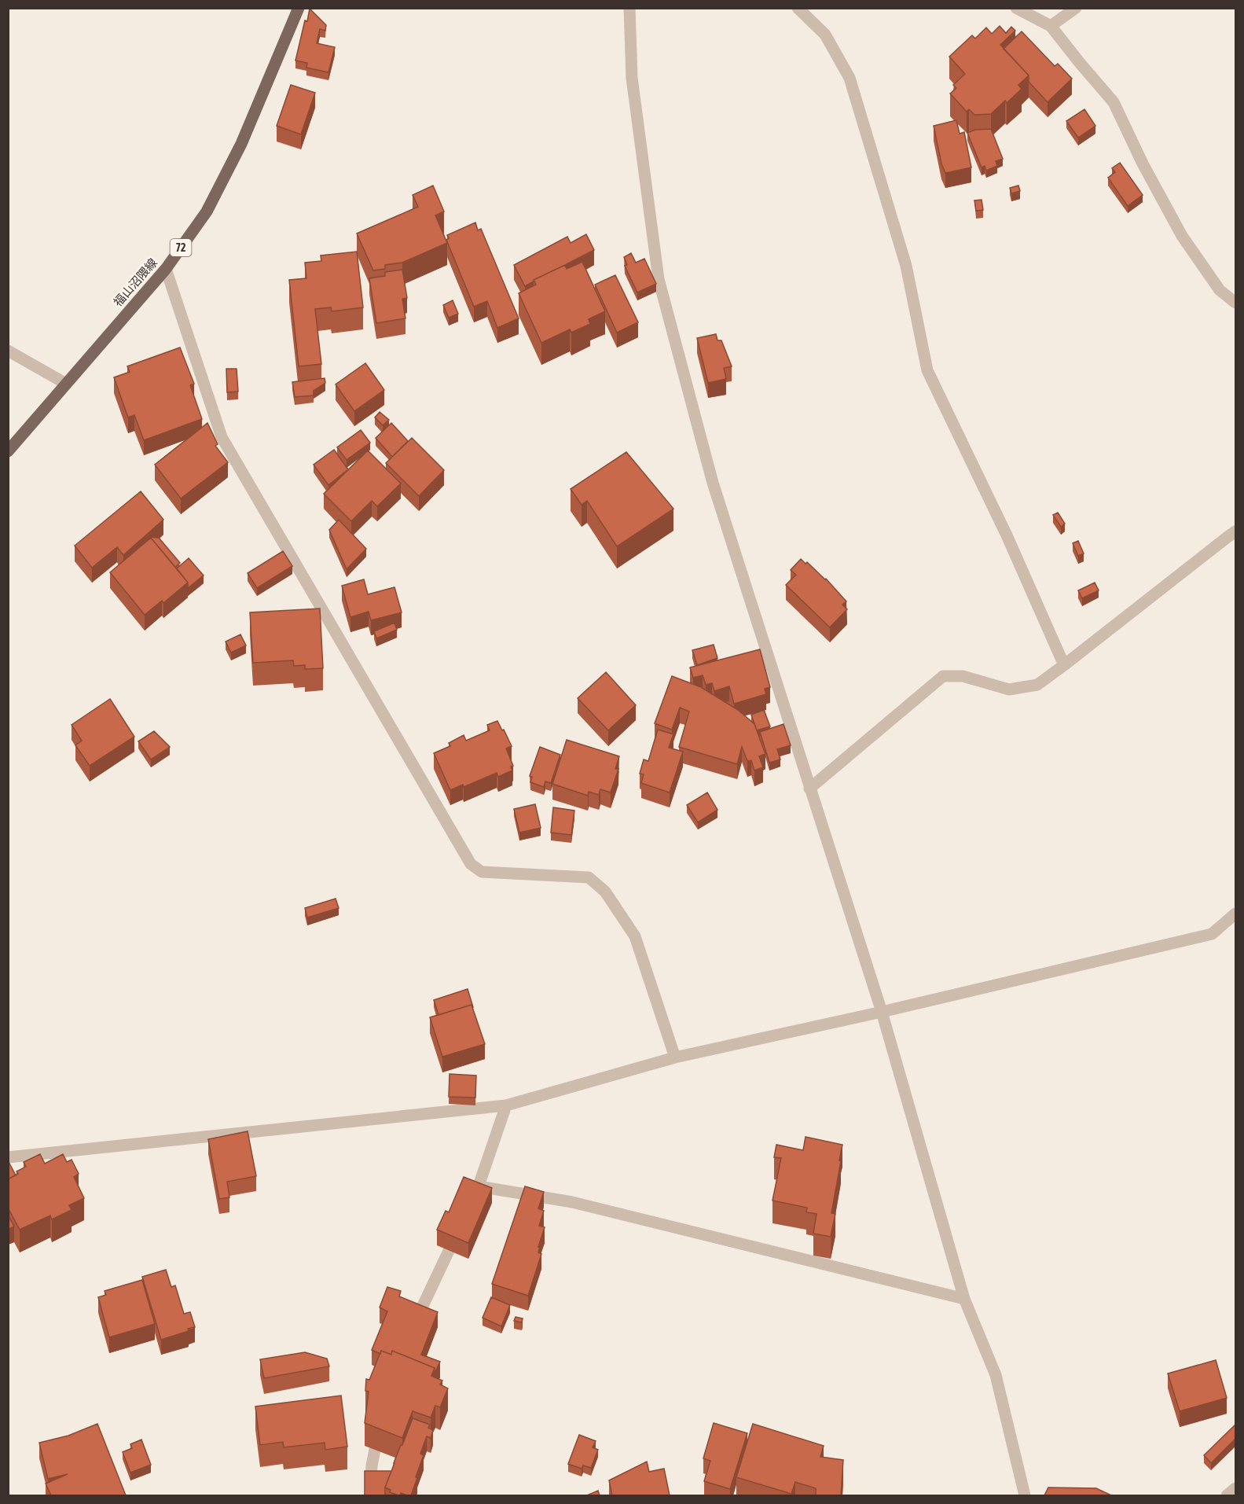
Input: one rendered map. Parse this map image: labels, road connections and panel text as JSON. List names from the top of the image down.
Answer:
{
  "streets": {
    "main road": ["72", "福山沼隈線"]
  }
}
